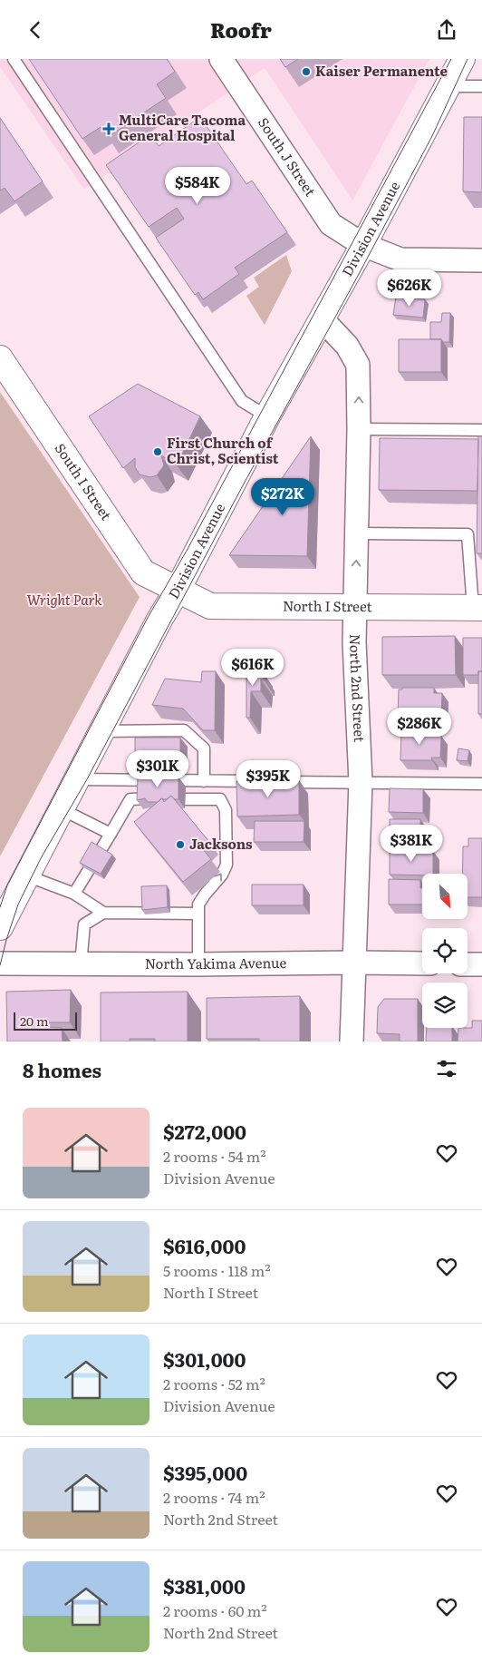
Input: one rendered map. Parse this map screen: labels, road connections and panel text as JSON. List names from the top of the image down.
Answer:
{
  "streets": {
    "main road": ["Division Avenue", "South I Street", "North I Street"],
    "street": ["South J Street", "North 2nd Street", "North Yakima Avenue"]
  },
  "crossings": [
    ["South J Street", "Division Avenue"],
    ["Division Avenue", "South I Street"],
    ["Division Avenue", "North I Street"],
    ["Division Avenue", "North 2nd Street"],
    ["South I Street", "North I Street"],
    ["North I Street", "North 2nd Street"],
    ["North 2nd Street", "North Yakima Avenue"]
  ],
  "parks": ["Wright Park"],
  "places": {
    "other": ["Kaiser Permanente", "First Church of Christ, Scientist", "Jacksons"],
    "health": ["MultiCare Tacoma General Hospital"]
  },
  "scale_bar": "20 m",
  "north": "bottom right",
  "page": {
    "header": "Roofr",
    "price": [
      "$584K",
      "$626K",
      "$272K",
      "$616K",
      "$286K",
      "$301K",
      "$395K",
      "$381K"
    ],
    "scale": "20 m",
    "heading": "8 homes",
    "list": [
      {
        "name": "$272,000",
        "note": "2 rooms · 54 m² · Division Avenue"
      },
      {
        "name": "$616,000",
        "note": "5 rooms · 118 m² · North I Street"
      },
      {
        "name": "$301,000",
        "note": "2 rooms · 52 m² · Division Avenue"
      },
      {
        "name": "$395,000",
        "note": "2 rooms · 74 m² · North 2nd Street"
      },
      {
        "name": "$381,000",
        "note": "2 rooms · 60 m² · North 2nd Street"
      }
    ]
  }
}
